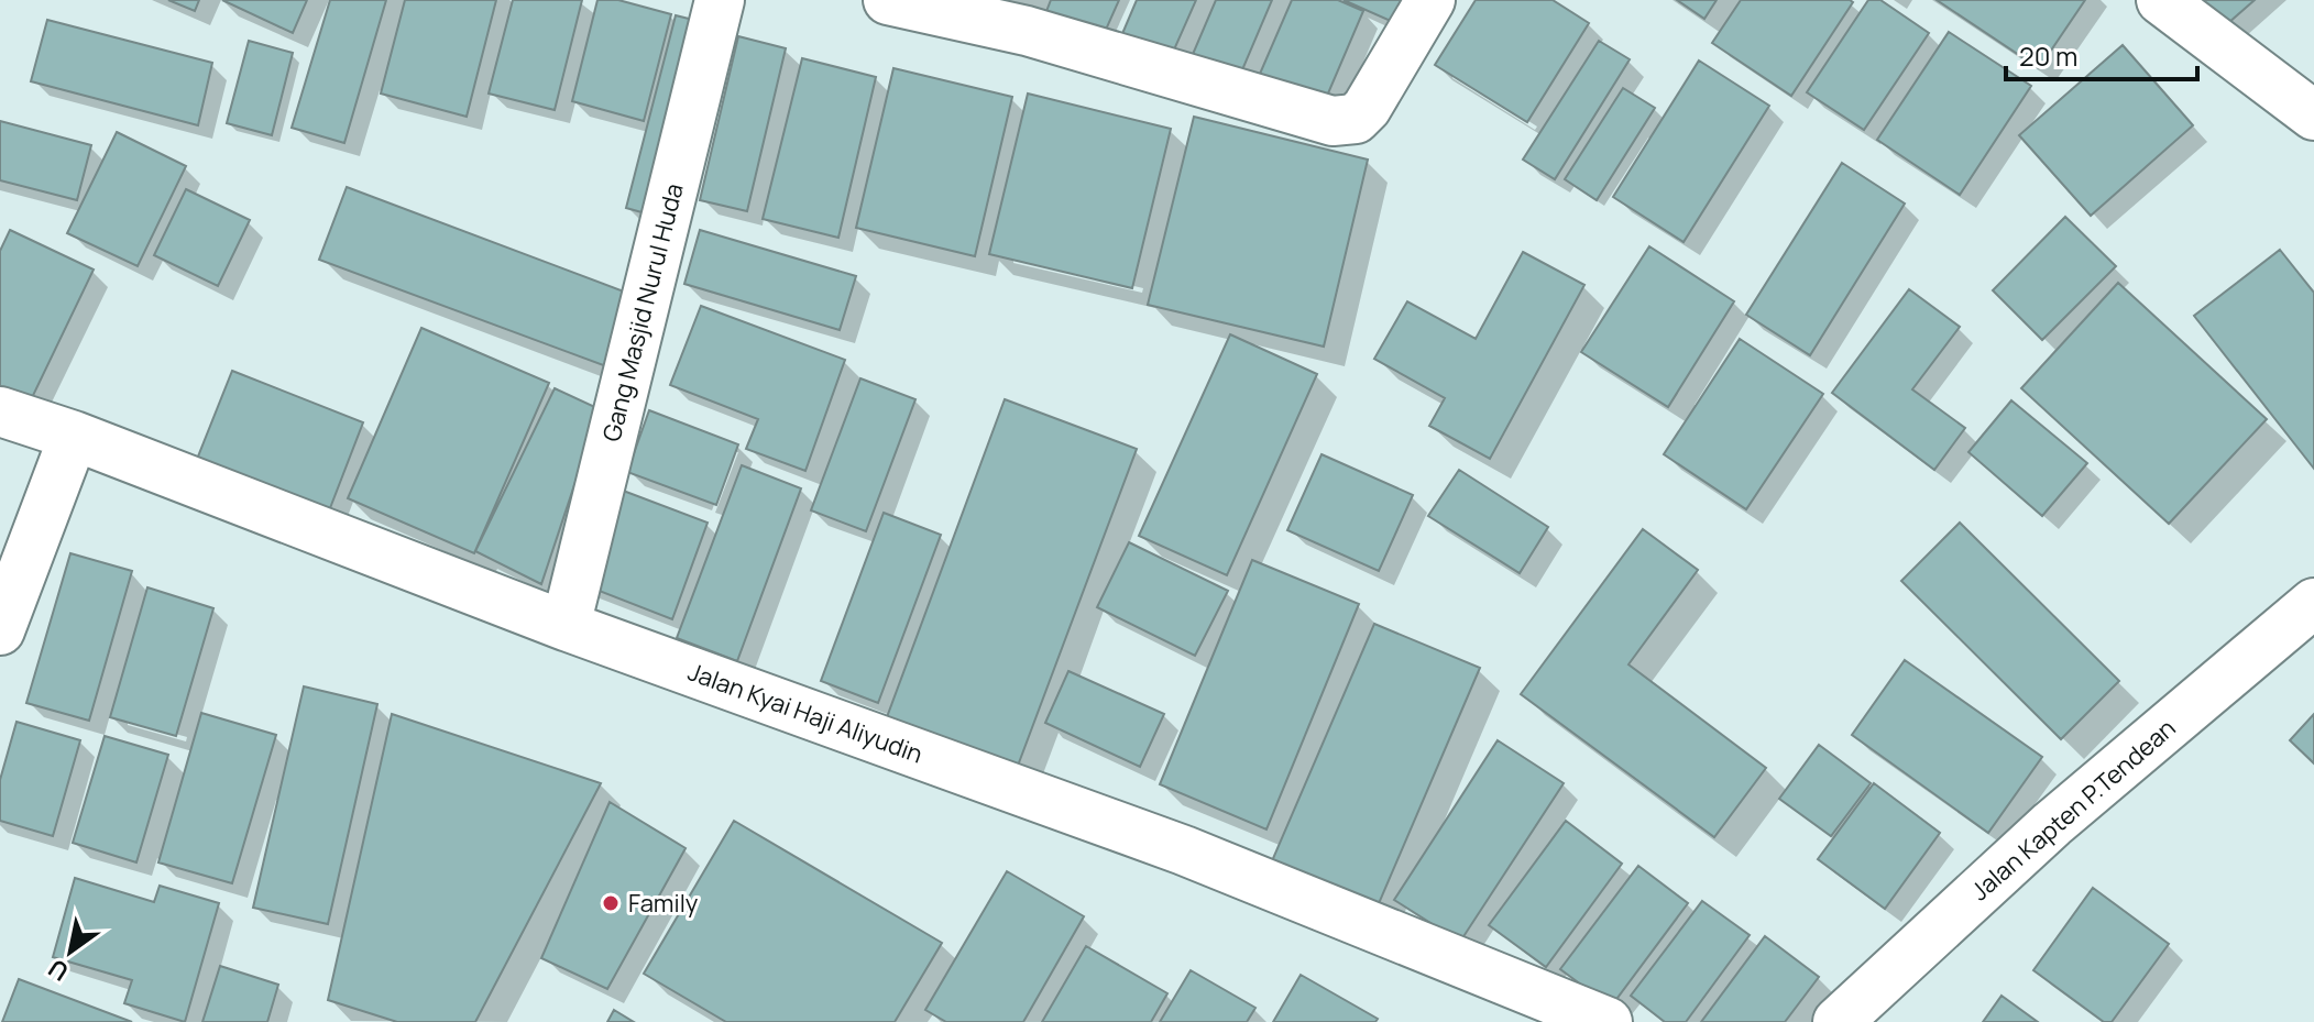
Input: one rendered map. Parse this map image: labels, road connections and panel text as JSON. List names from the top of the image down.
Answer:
{
  "streets": {
    "street": ["Gang Masjid Nurul Huda", "Jalan Kyai Haji Aliyudin", "Jalan Kapten P.Tendean"]
  },
  "crossings": [
    ["Gang Masjid Nurul Huda", "Jalan Kyai Haji Aliyudin"]
  ],
  "places": ["Family"],
  "scale_bar": "20 m",
  "north": "bottom left"
}
